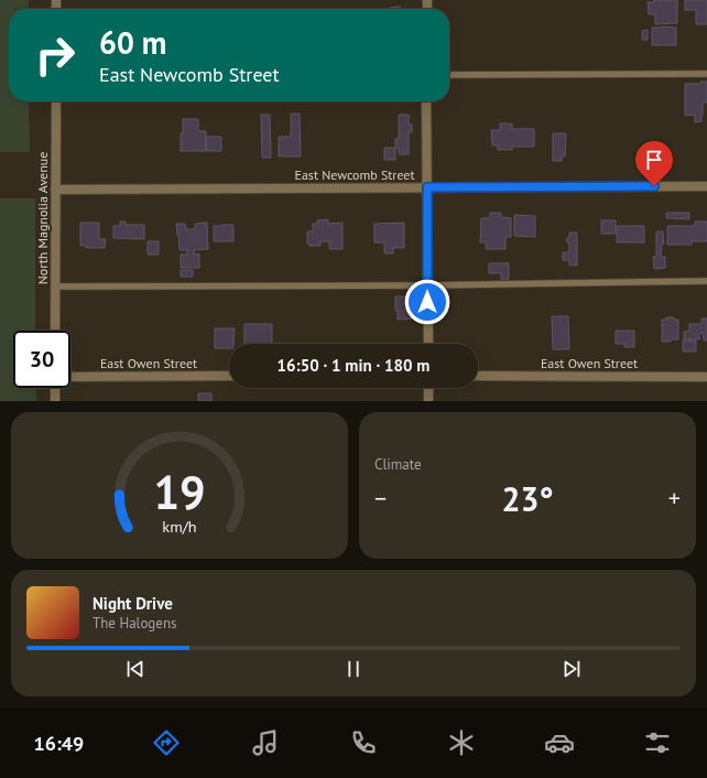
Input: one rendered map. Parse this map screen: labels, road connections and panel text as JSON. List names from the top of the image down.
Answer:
{
  "streets": {
    "street": ["East Newcomb Street", "North Magnolia Avenue", "East Owen Street"]
  },
  "crossings": [
    ["East Newcomb Street", "North Magnolia Avenue"]
  ],
  "page": {
    "turn": ["60 m", "East Newcomb Street"],
    "limit": "30",
    "trip": "16:50 · 1 min · 180 m",
    "tile": "Climate",
    "heat": ["−", "23°", "+"],
    "song": ["Night Drive", "The Halogens"],
    "tabs": "16:49",
    "gauge": ["19", "km/h"]
  }
}
